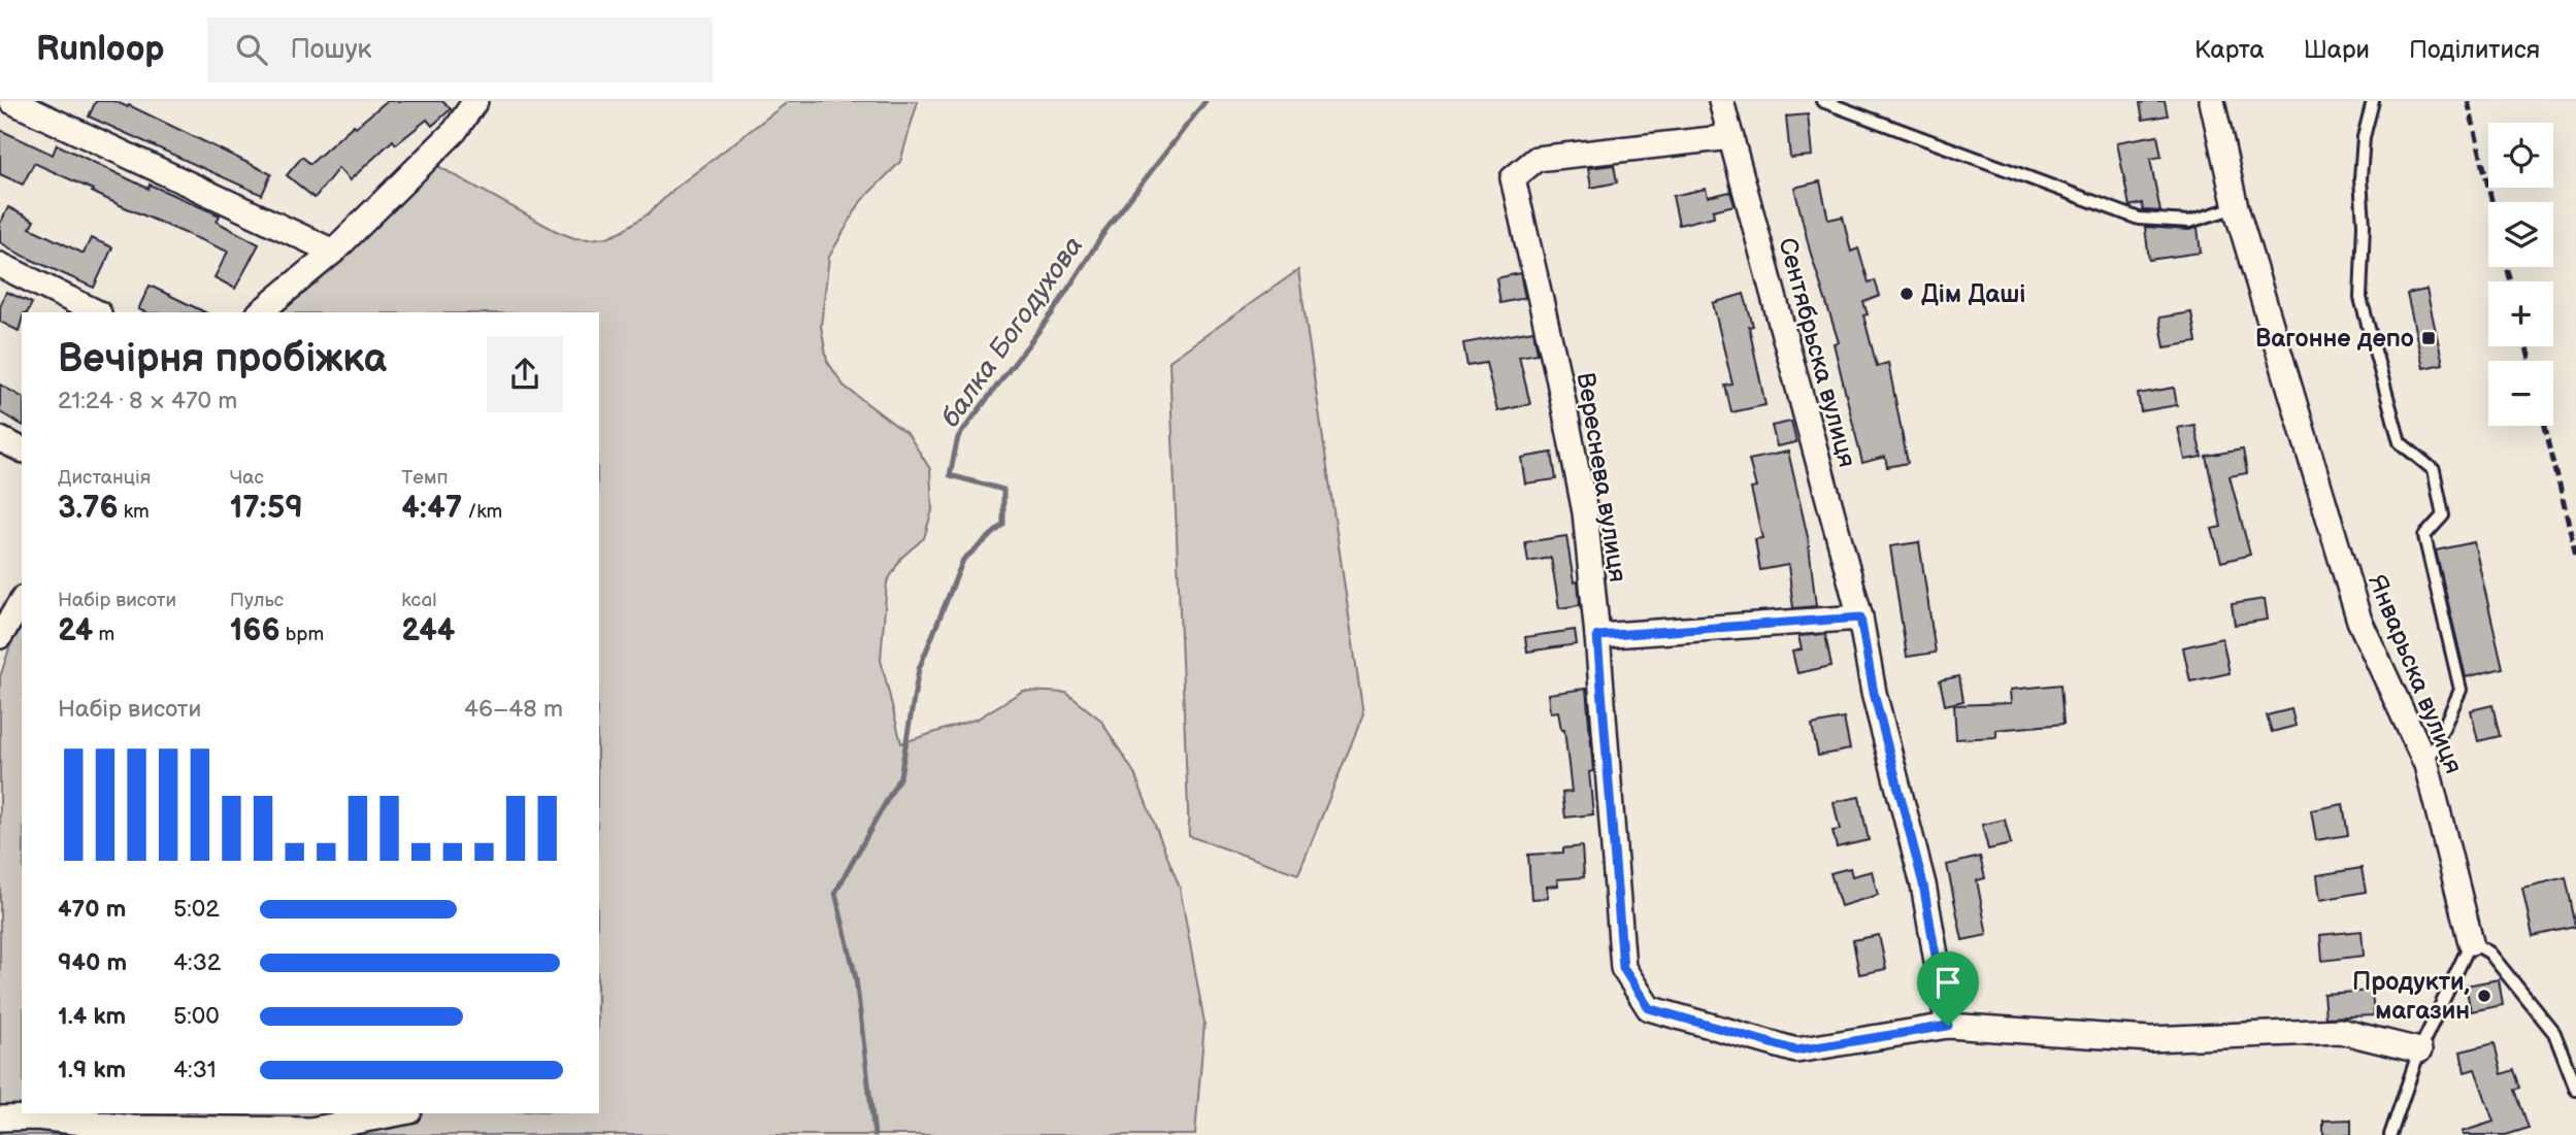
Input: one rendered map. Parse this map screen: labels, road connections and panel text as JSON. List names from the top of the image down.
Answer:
{
  "streets": {
    "street": ["Сентябрьска вулиця", "Вереснева вулиця", "Январьска вулиця"]
  },
  "crossings": [
    ["Сентябрьска вулиця", "Вереснева вулиця"]
  ],
  "water": ["балка Богодухова"],
  "places": {
    "other": ["Дім Даші", "Продукти, магазин"],
    "transit": ["Вагонне депо"]
  },
  "page": {
    "header": "Runloop",
    "search": "Пошук",
    "nav": ["Карта", "Шари", "Поділитися"],
    "map_buttons": ["+", "−"],
    "heading": ["Вечірня пробіжка", "21:24 · 8 × 470 m"],
    "stats": [
      ["Дистанція", "3.76 km"],
      ["Час", "17:59"],
      ["Темп", "4:47 /km"],
      ["Набір висоти", "24 m"],
      ["Пульс", "166 bpm"],
      ["kcal", "244"]
    ],
    "chart": ["Набір висоти", "46–48 m"],
    "list": [
      {
        "name": "470 m",
        "note": "5:02"
      },
      {
        "name": "940 m",
        "note": "4:32"
      },
      {
        "name": "1.4 km",
        "note": "5:00"
      },
      {
        "name": "1.9 km",
        "note": "4:31"
      }
    ]
  }
}
